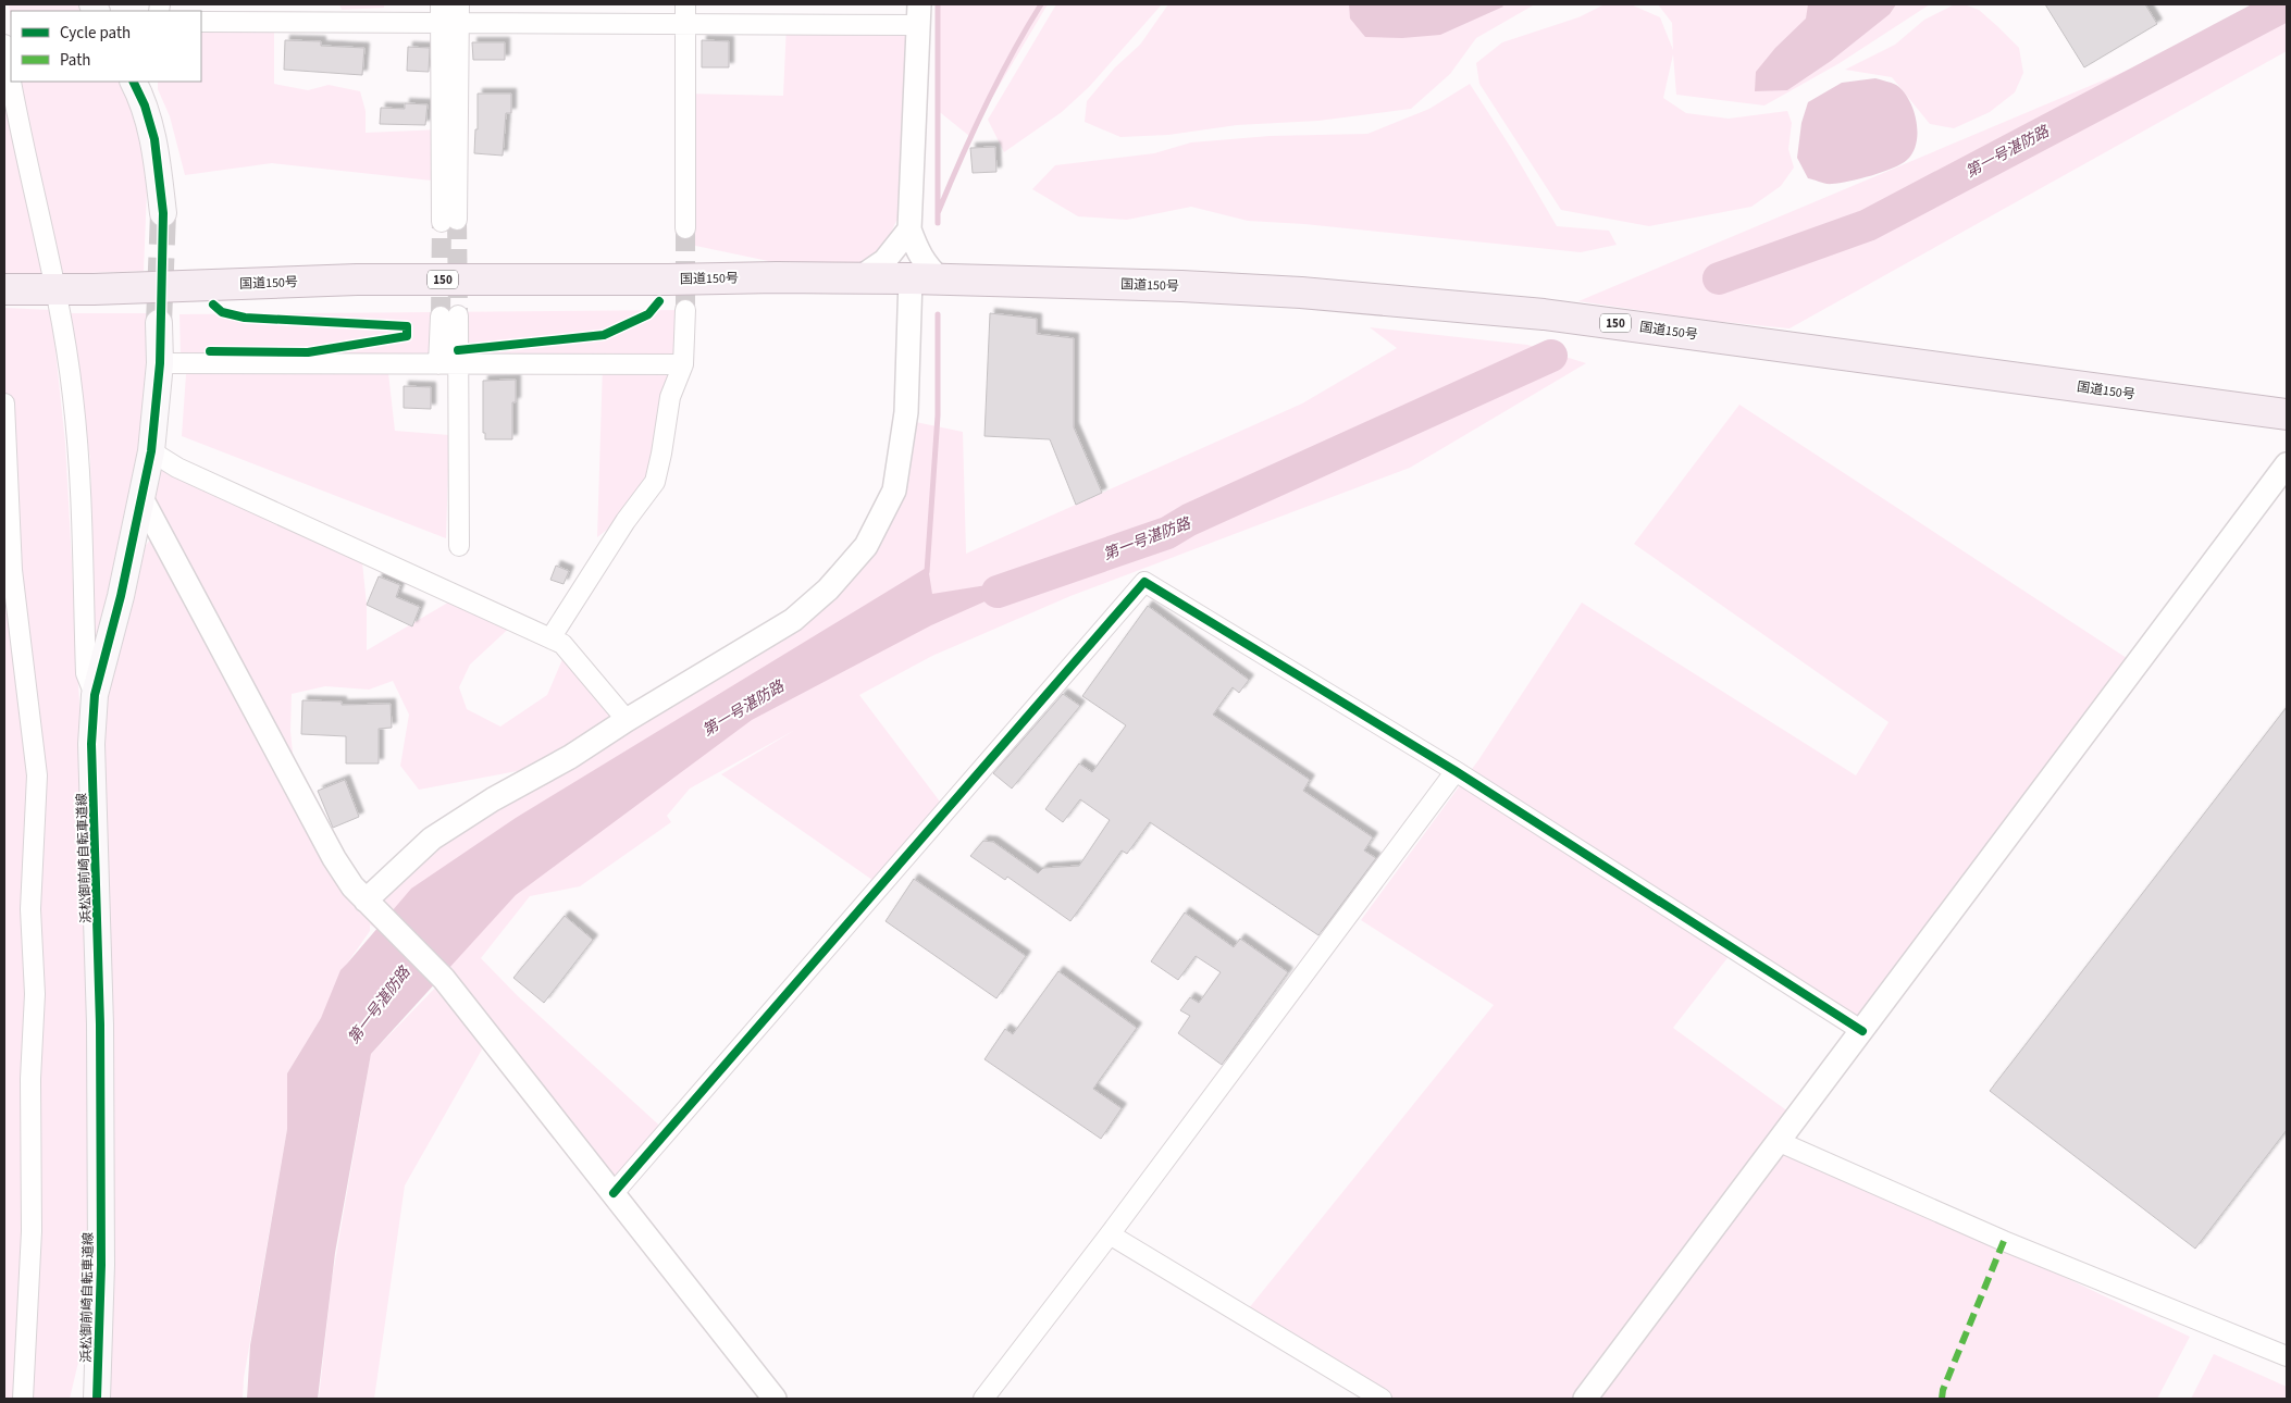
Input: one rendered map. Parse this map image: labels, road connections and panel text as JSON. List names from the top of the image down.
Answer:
{
  "streets": {
    "highway": ["国道150号", "150"],
    "main road": ["浜松御前崎自転車道線"]
  },
  "water": ["第一号湛防路"],
  "legend": ["Cycle path", "Path"]
}
